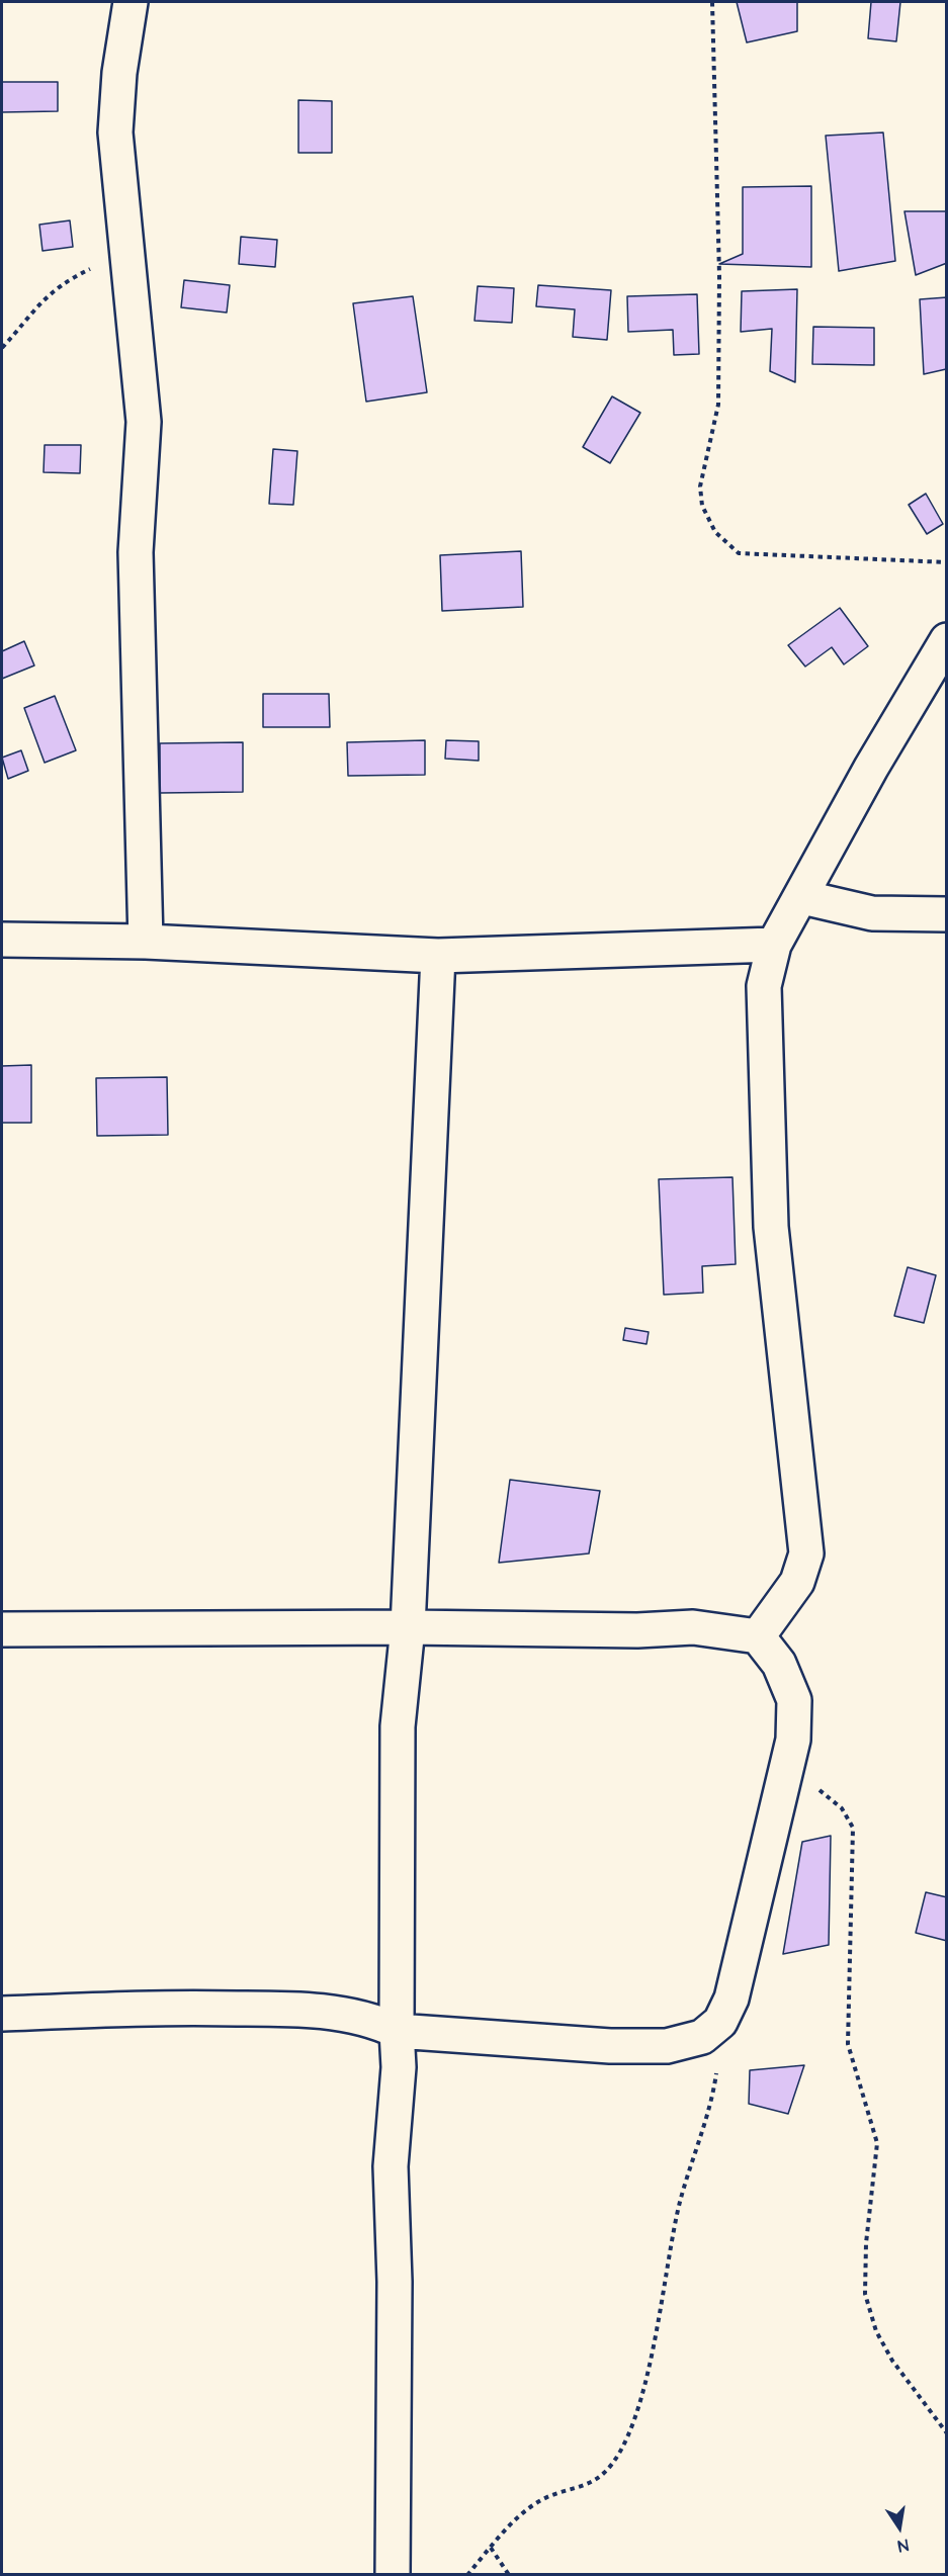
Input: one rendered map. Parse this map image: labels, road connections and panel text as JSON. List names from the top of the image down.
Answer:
{
  "north": "bottom"
}
